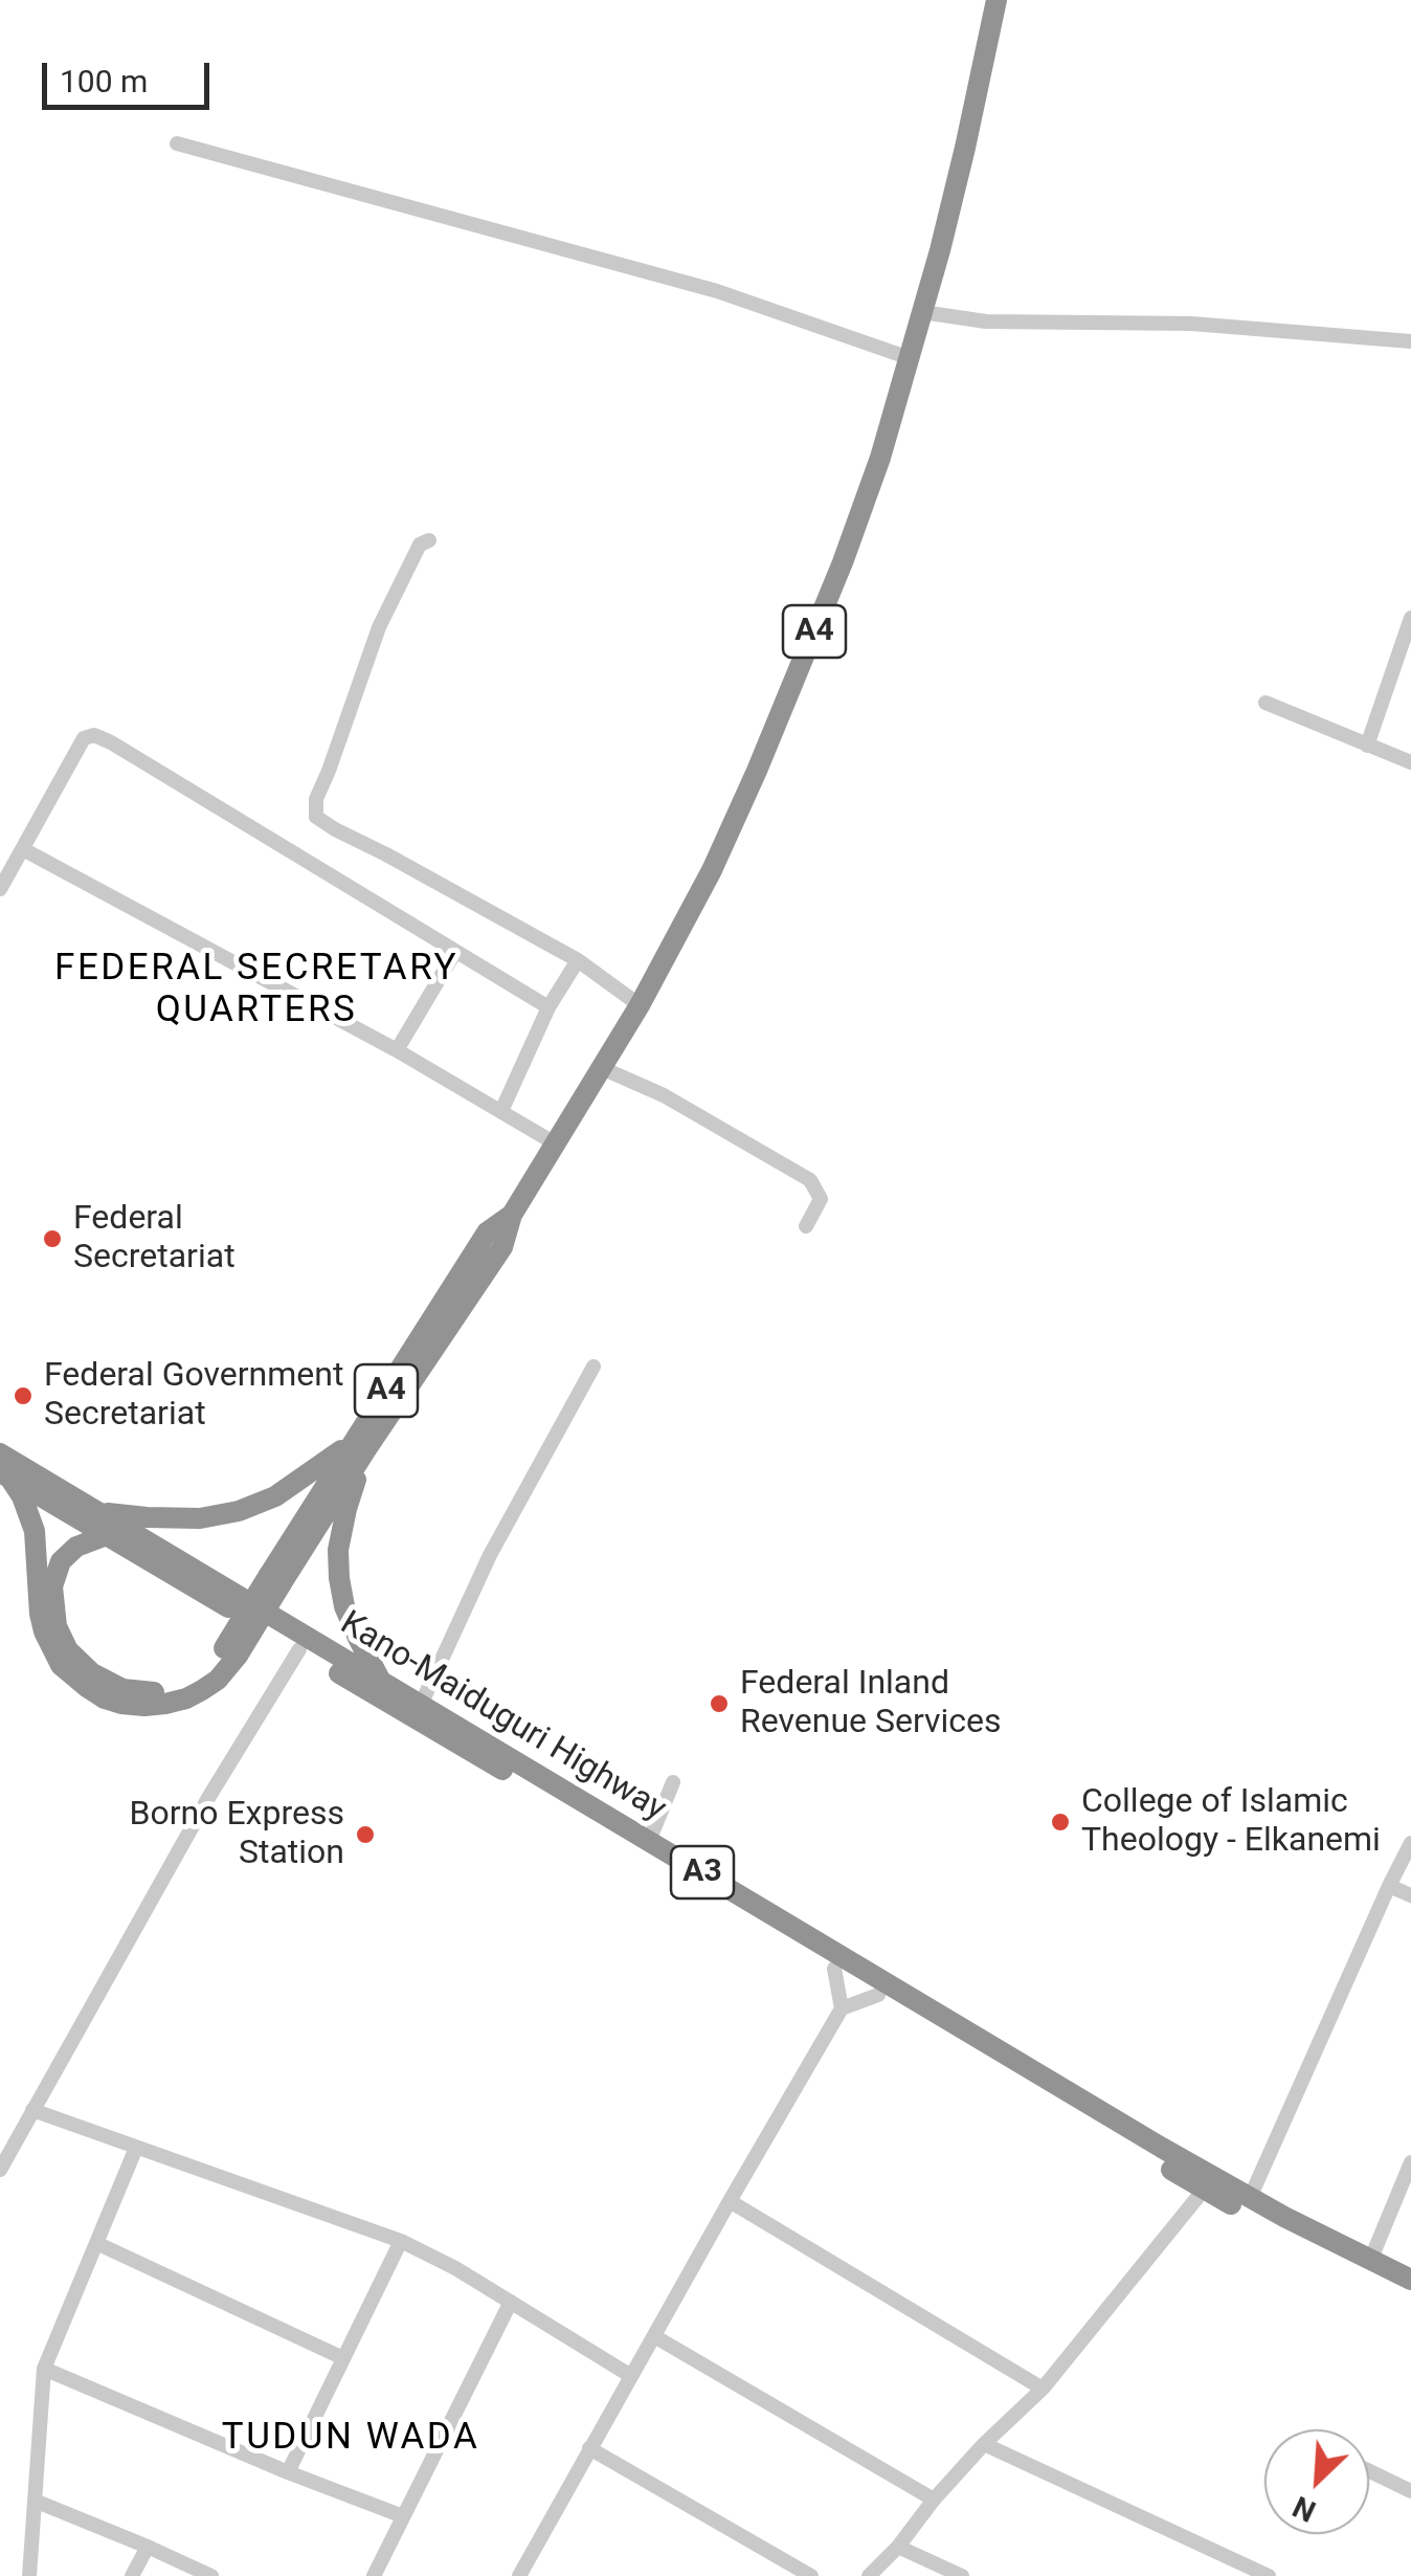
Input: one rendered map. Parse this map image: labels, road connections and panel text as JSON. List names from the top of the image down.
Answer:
{
  "streets": {
    "highway": ["A4", "Kano-Maiduguri Highway", "A3"]
  },
  "crossings": [
    ["A4", "Kano-Maiduguri Highway"]
  ],
  "districts": ["FEDERAL SECRETARY QUARTERS", "TUDUN WADA"],
  "places": [
    "Federal Secretariat",
    "Federal Government Secretariat",
    "Federal Inland Revenue Services",
    "College of Islamic Theology - Elkanemi",
    "Borno Express Station"
  ],
  "scale_bar": "100 m",
  "north": "bottom left"
}
